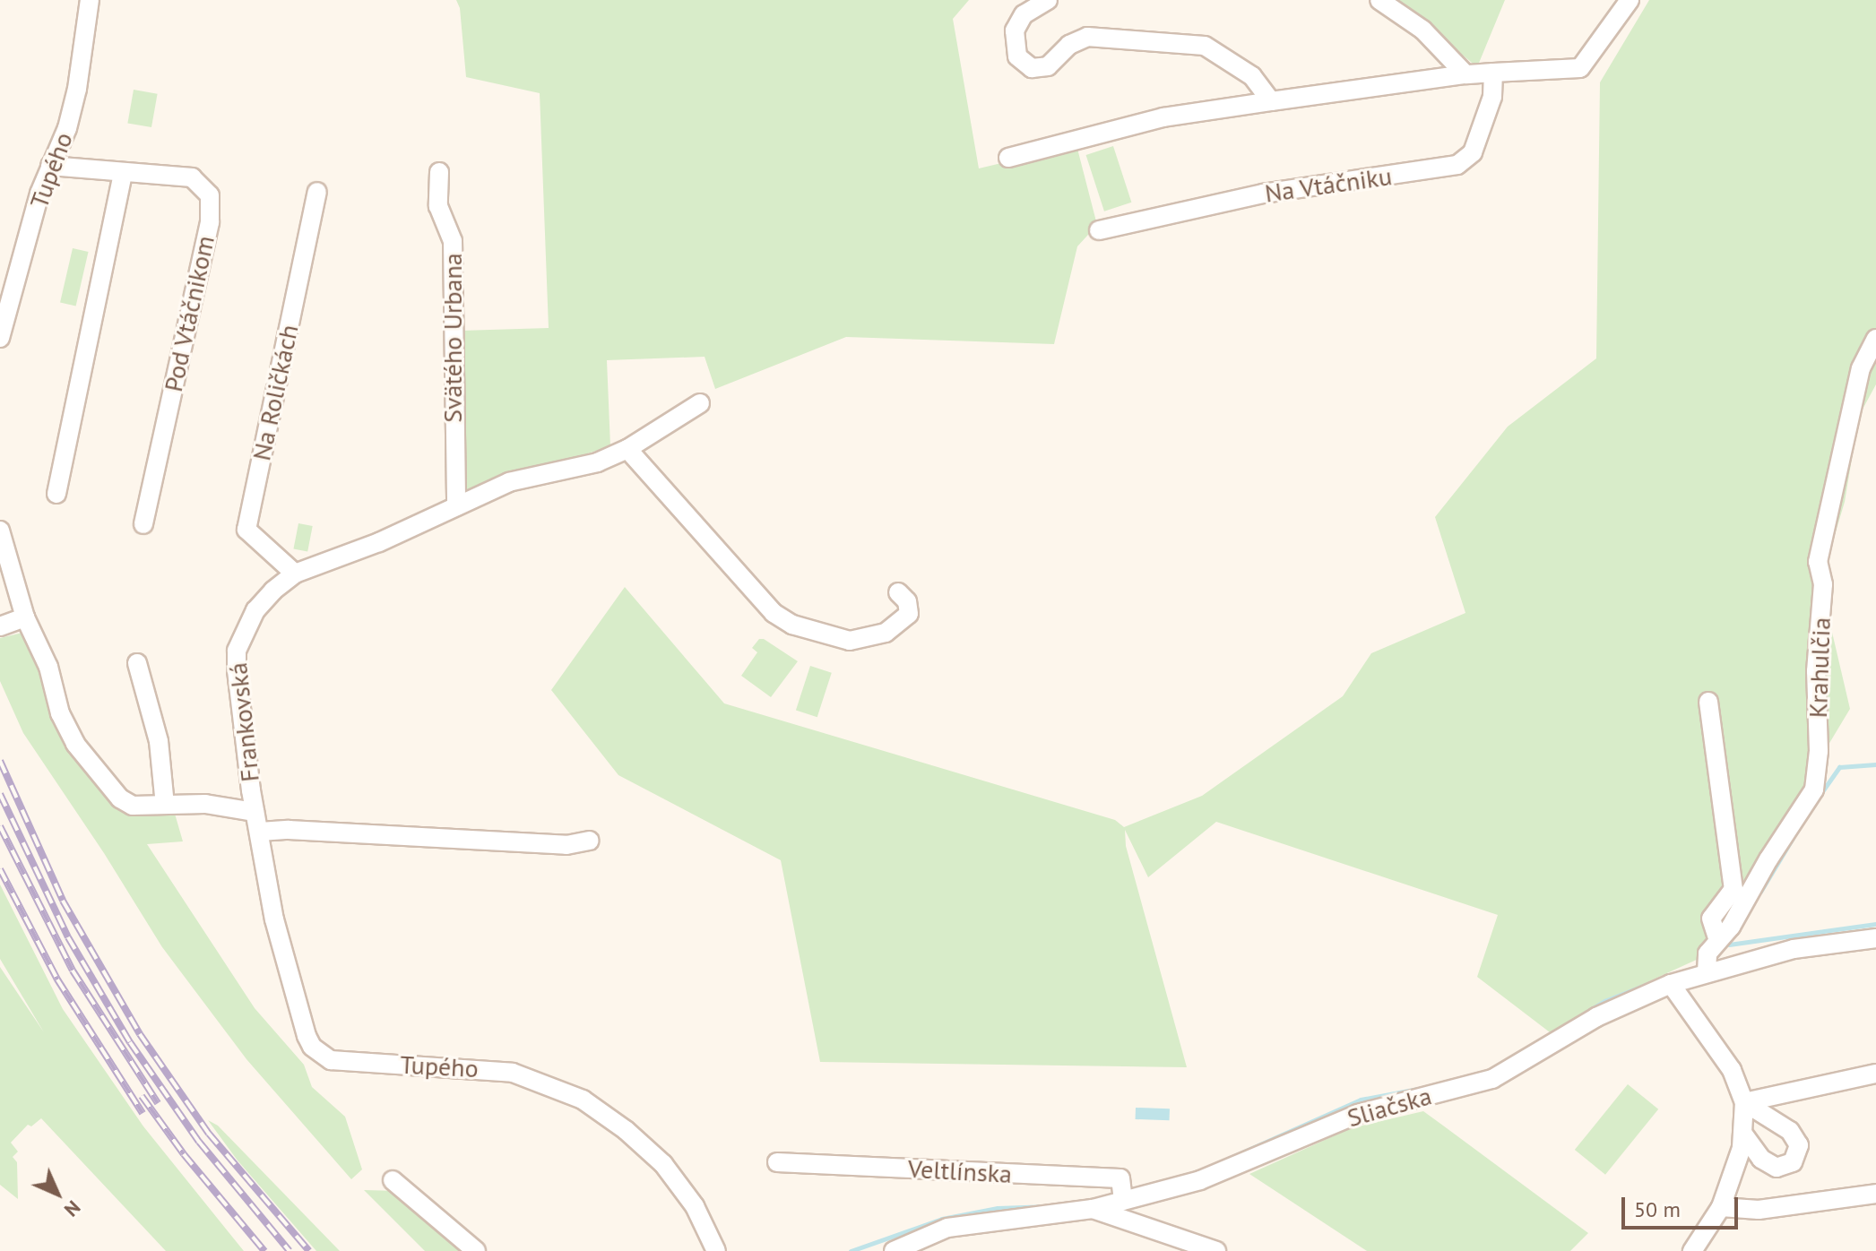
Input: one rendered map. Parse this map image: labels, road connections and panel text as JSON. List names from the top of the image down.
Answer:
{
  "streets": {
    "street": [
      "Tupého",
      "Na Vtáčniku",
      "Pod Vtáčnikom",
      "Svätého Urbana",
      "Na Roličkách",
      "Krahulčia",
      "Frankovská",
      "Sliačska",
      "Veltlínska"
    ]
  },
  "crossings": [
    ["Tupého", "Pod Vtáčnikom"],
    ["Tupého", "Frankovská"],
    ["Svätého Urbana", "Frankovská"],
    ["Na Roličkách", "Frankovská"],
    ["Krahulčia", "Sliačska"],
    ["Sliačska", "Veltlínska"]
  ],
  "scale_bar": "50 m",
  "north": "bottom right"
}
